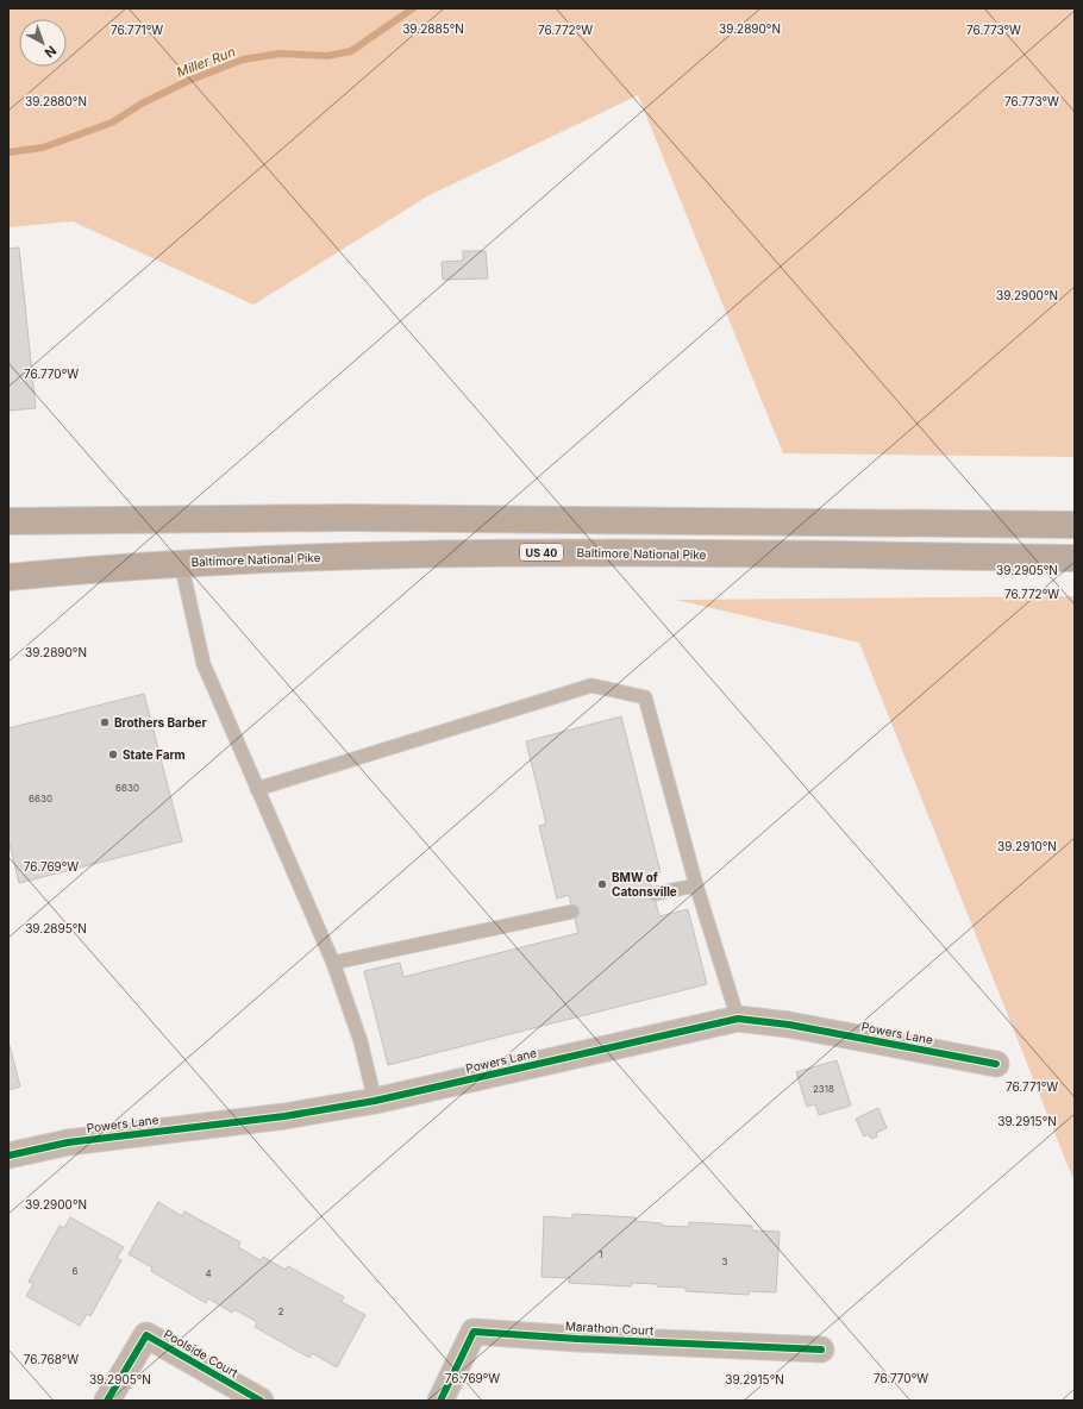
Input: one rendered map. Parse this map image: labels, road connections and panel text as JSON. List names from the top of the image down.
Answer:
{
  "streets": {
    "main road": ["US 40", "Baltimore National Pike"],
    "street": ["Powers Lane", "Marathon Court", "Poolside Court"]
  },
  "water": ["Miller Run"],
  "places": ["Brothers Barber", "State Farm", "BMW of Catonsville"],
  "house_numbers": [
    "6630",
    "6630",
    "2318",
    "1",
    "3",
    "6",
    "4",
    "2"
  ],
  "north": "bottom right",
  "coordinates": [
    "39.2885°N",
    "39.2890°N",
    "76.771°W",
    "76.772°W",
    "76.773°W",
    "39.2880°N",
    "39.2900°N",
    "76.770°W",
    "39.2905°N",
    "39.2910°N",
    "76.769°W",
    "39.2895°N",
    "39.2915°N",
    "76.768°W"
  ]
}
